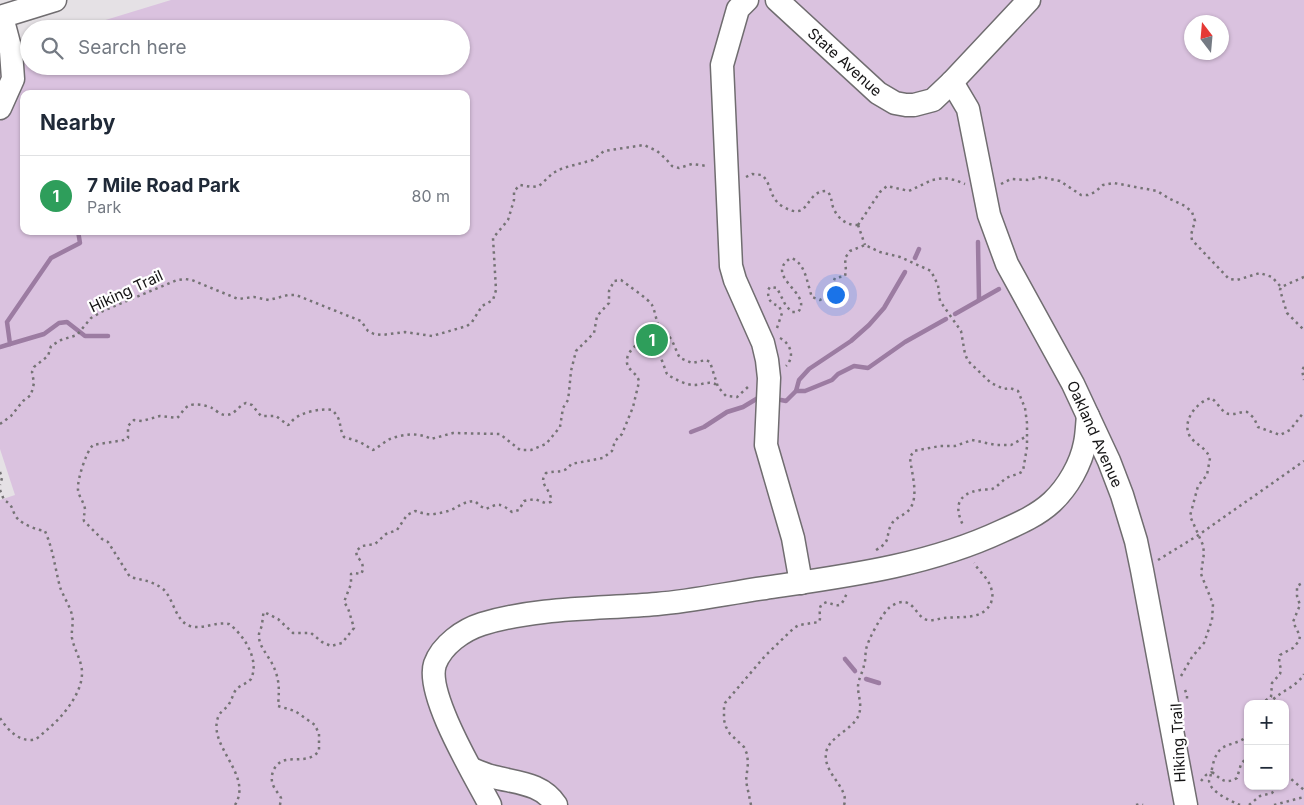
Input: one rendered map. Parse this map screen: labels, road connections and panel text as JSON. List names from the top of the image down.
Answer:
{
  "streets": {
    "street": ["State Avenue", "Oakland Avenue"],
    "path": ["Hiking Trail"]
  },
  "crossings": [
    ["State Avenue", "Oakland Avenue"]
  ],
  "north": "top",
  "page": {
    "search": "Search here",
    "heading": "Nearby",
    "list": [
      {
        "mark": "1",
        "name": "7 Mile Road Park",
        "note": "Park",
        "value": "80 m"
      }
    ],
    "pins": "1",
    "map_buttons": ["+", "−"]
  }
}
